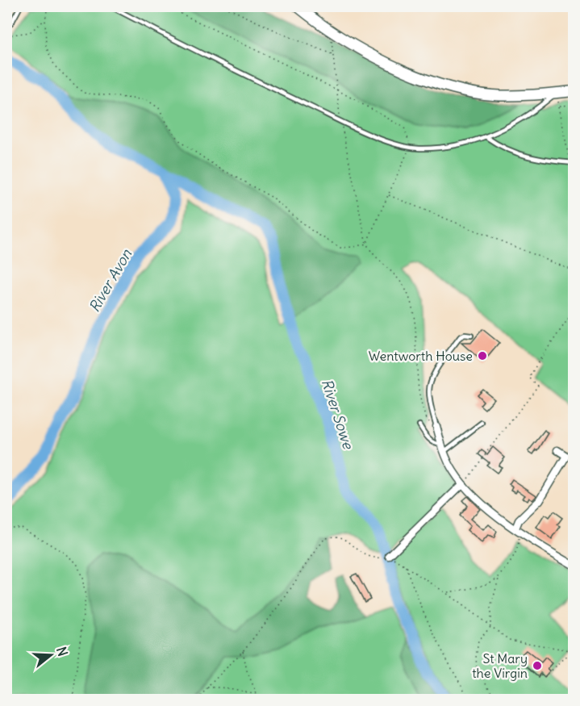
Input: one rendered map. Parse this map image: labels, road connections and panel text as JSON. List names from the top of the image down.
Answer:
{
  "water": ["River Avon", "River Sowe"],
  "places": ["Wentworth House", "St Mary the Virgin"],
  "north": "right"
}
